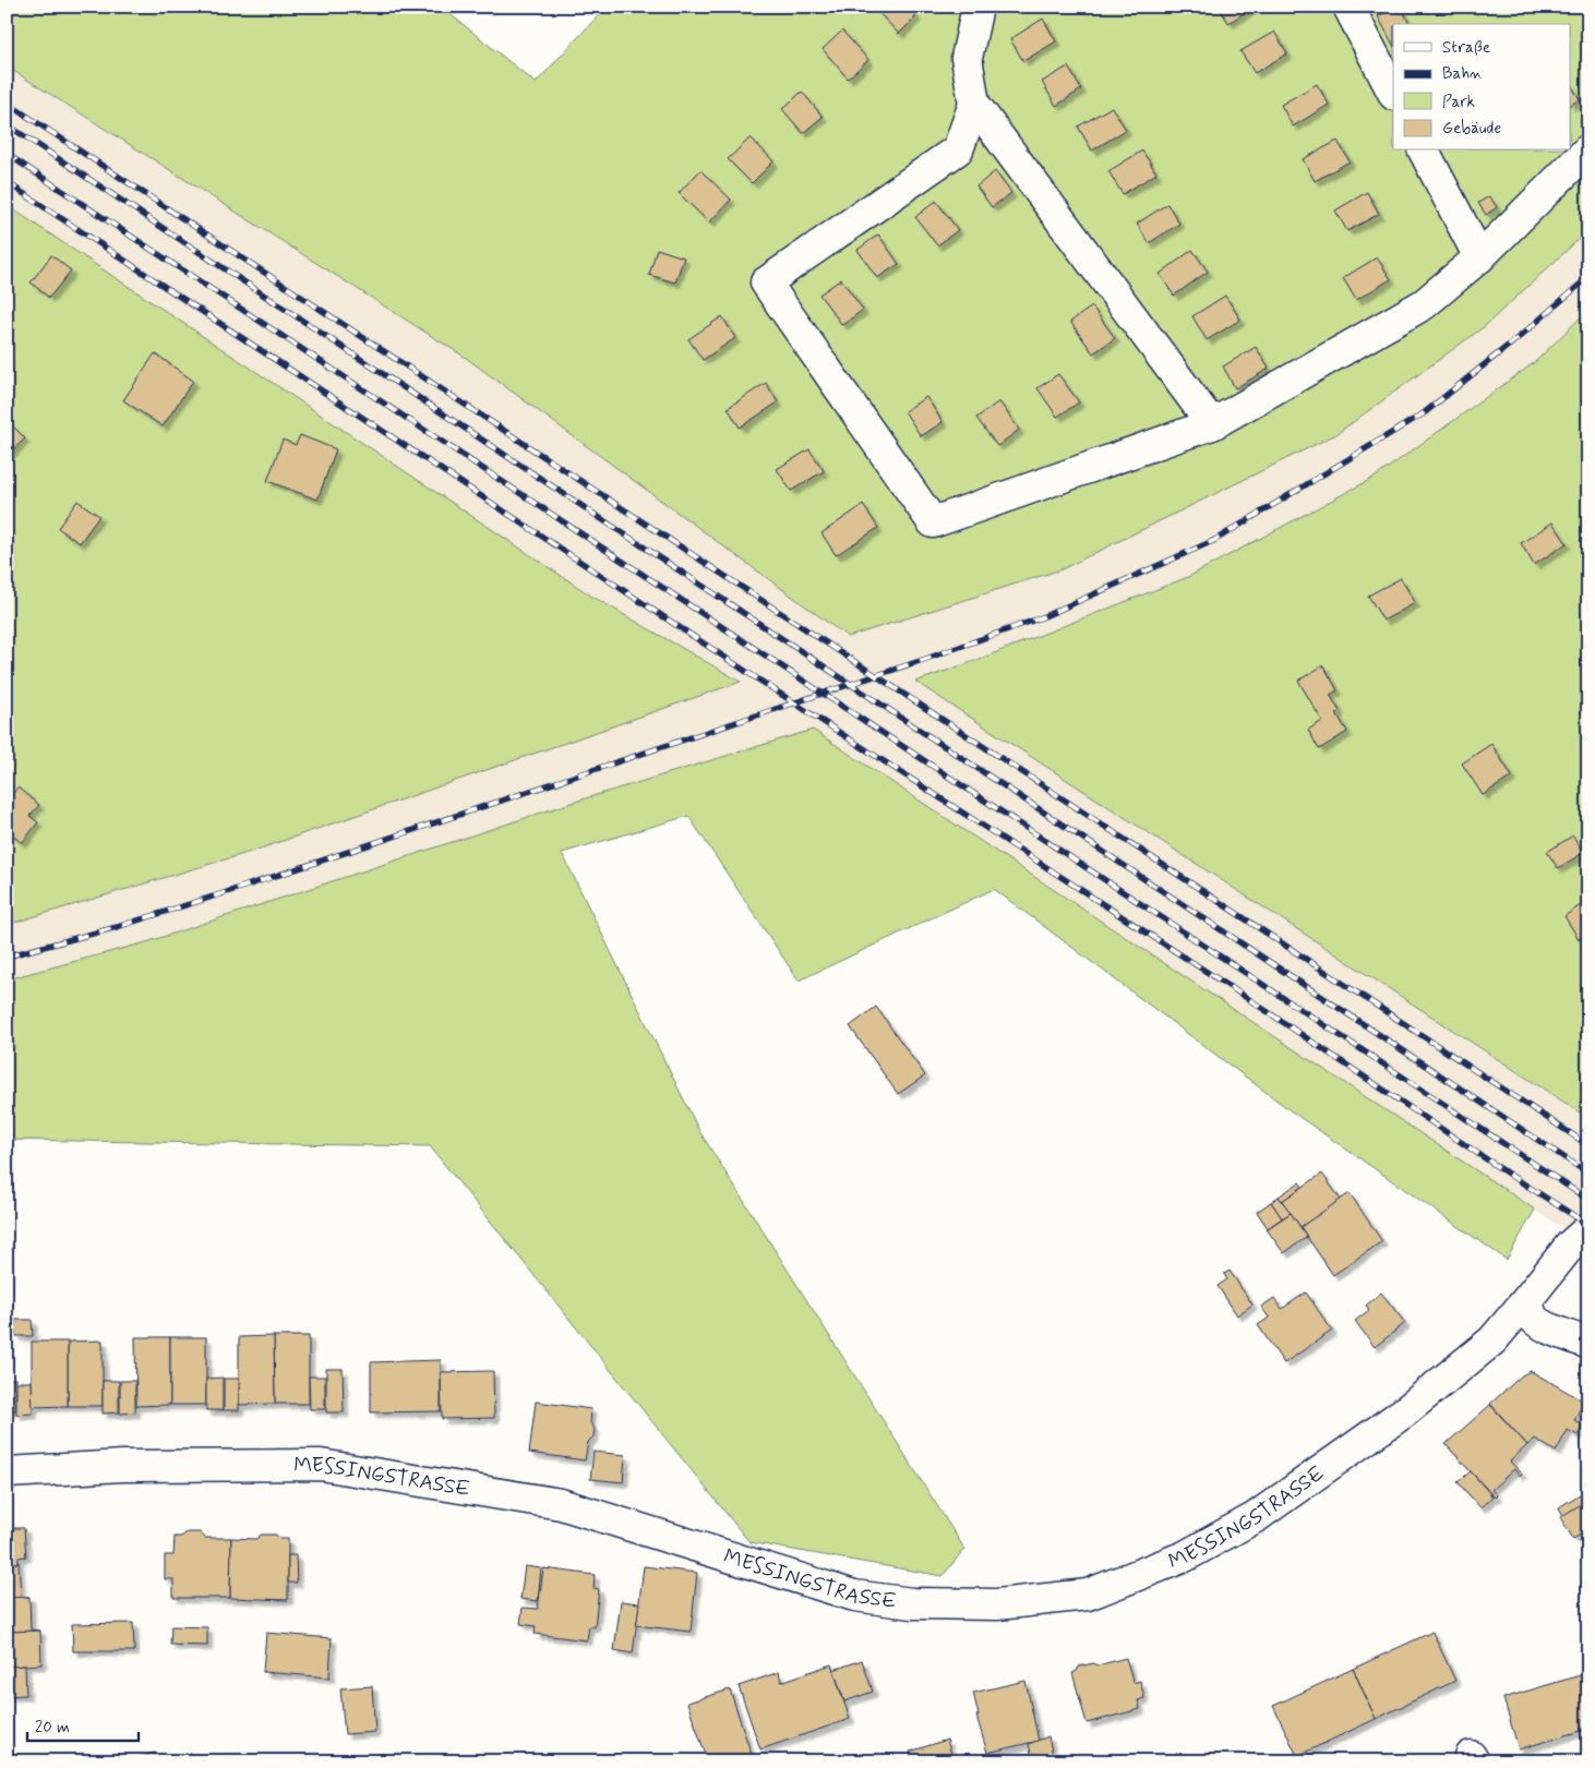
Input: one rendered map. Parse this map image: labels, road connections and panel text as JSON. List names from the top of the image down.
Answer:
{
  "streets": {
    "street": ["MESSINGSTRASSE"]
  },
  "legend": [
    "Straße",
    "Bahn",
    "Park",
    "Gebäude"
  ],
  "scale_bar": "20 m"
}
